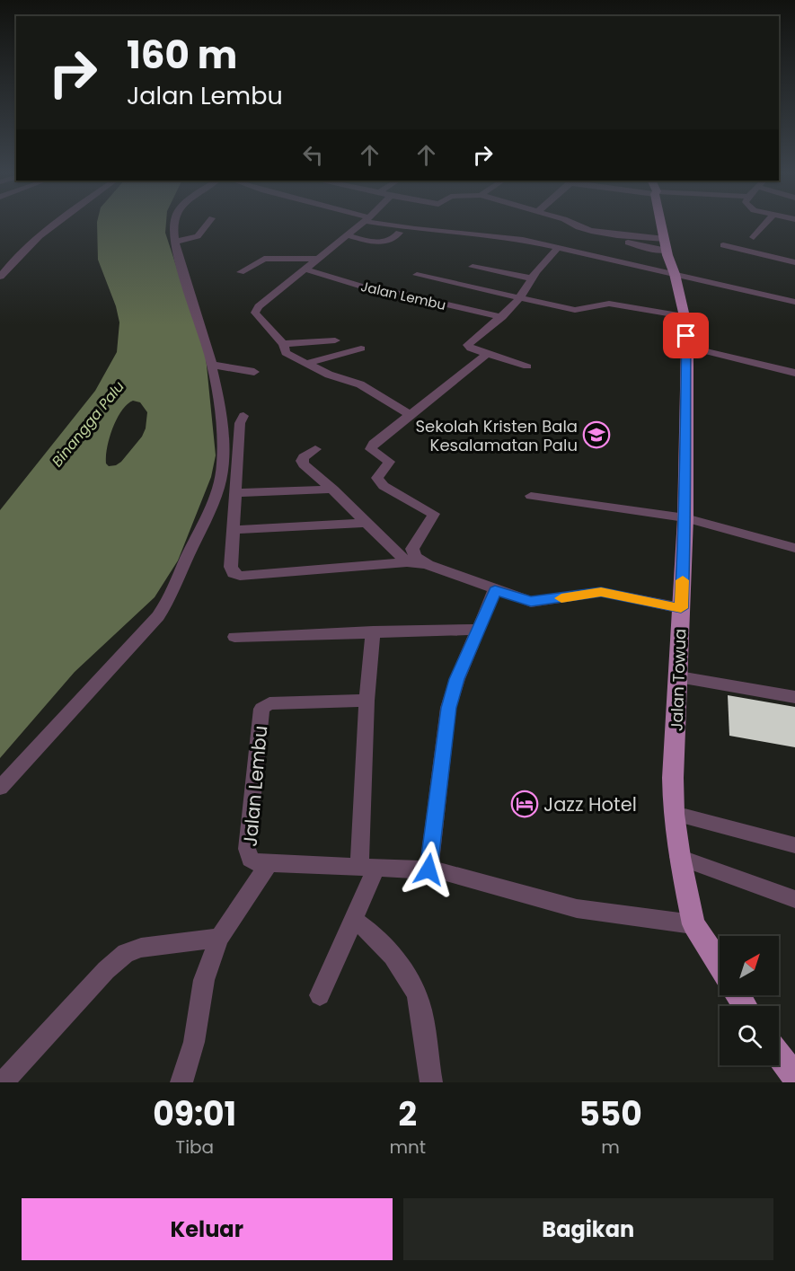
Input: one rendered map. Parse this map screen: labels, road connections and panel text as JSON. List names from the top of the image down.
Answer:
{
  "streets": {
    "main road": ["Jalan Towua"],
    "street": ["Jalan Lembu"]
  },
  "crossings": [
    ["Jalan Lembu", "Jalan Towua"]
  ],
  "water": ["Binangga Palu"],
  "places": {
    "school or university": ["Sekolah Kristen Bala Kesalamatan Palu"],
    "hotel": ["Jazz Hotel"]
  },
  "north": "top right",
  "page": {
    "turn": ["160 m", "Jalan Lembu"],
    "eta": [
      "09:01",
      "Tiba",
      "2",
      "mnt",
      "550",
      "m"
    ],
    "buttons": ["Keluar", "Bagikan"]
  }
}
